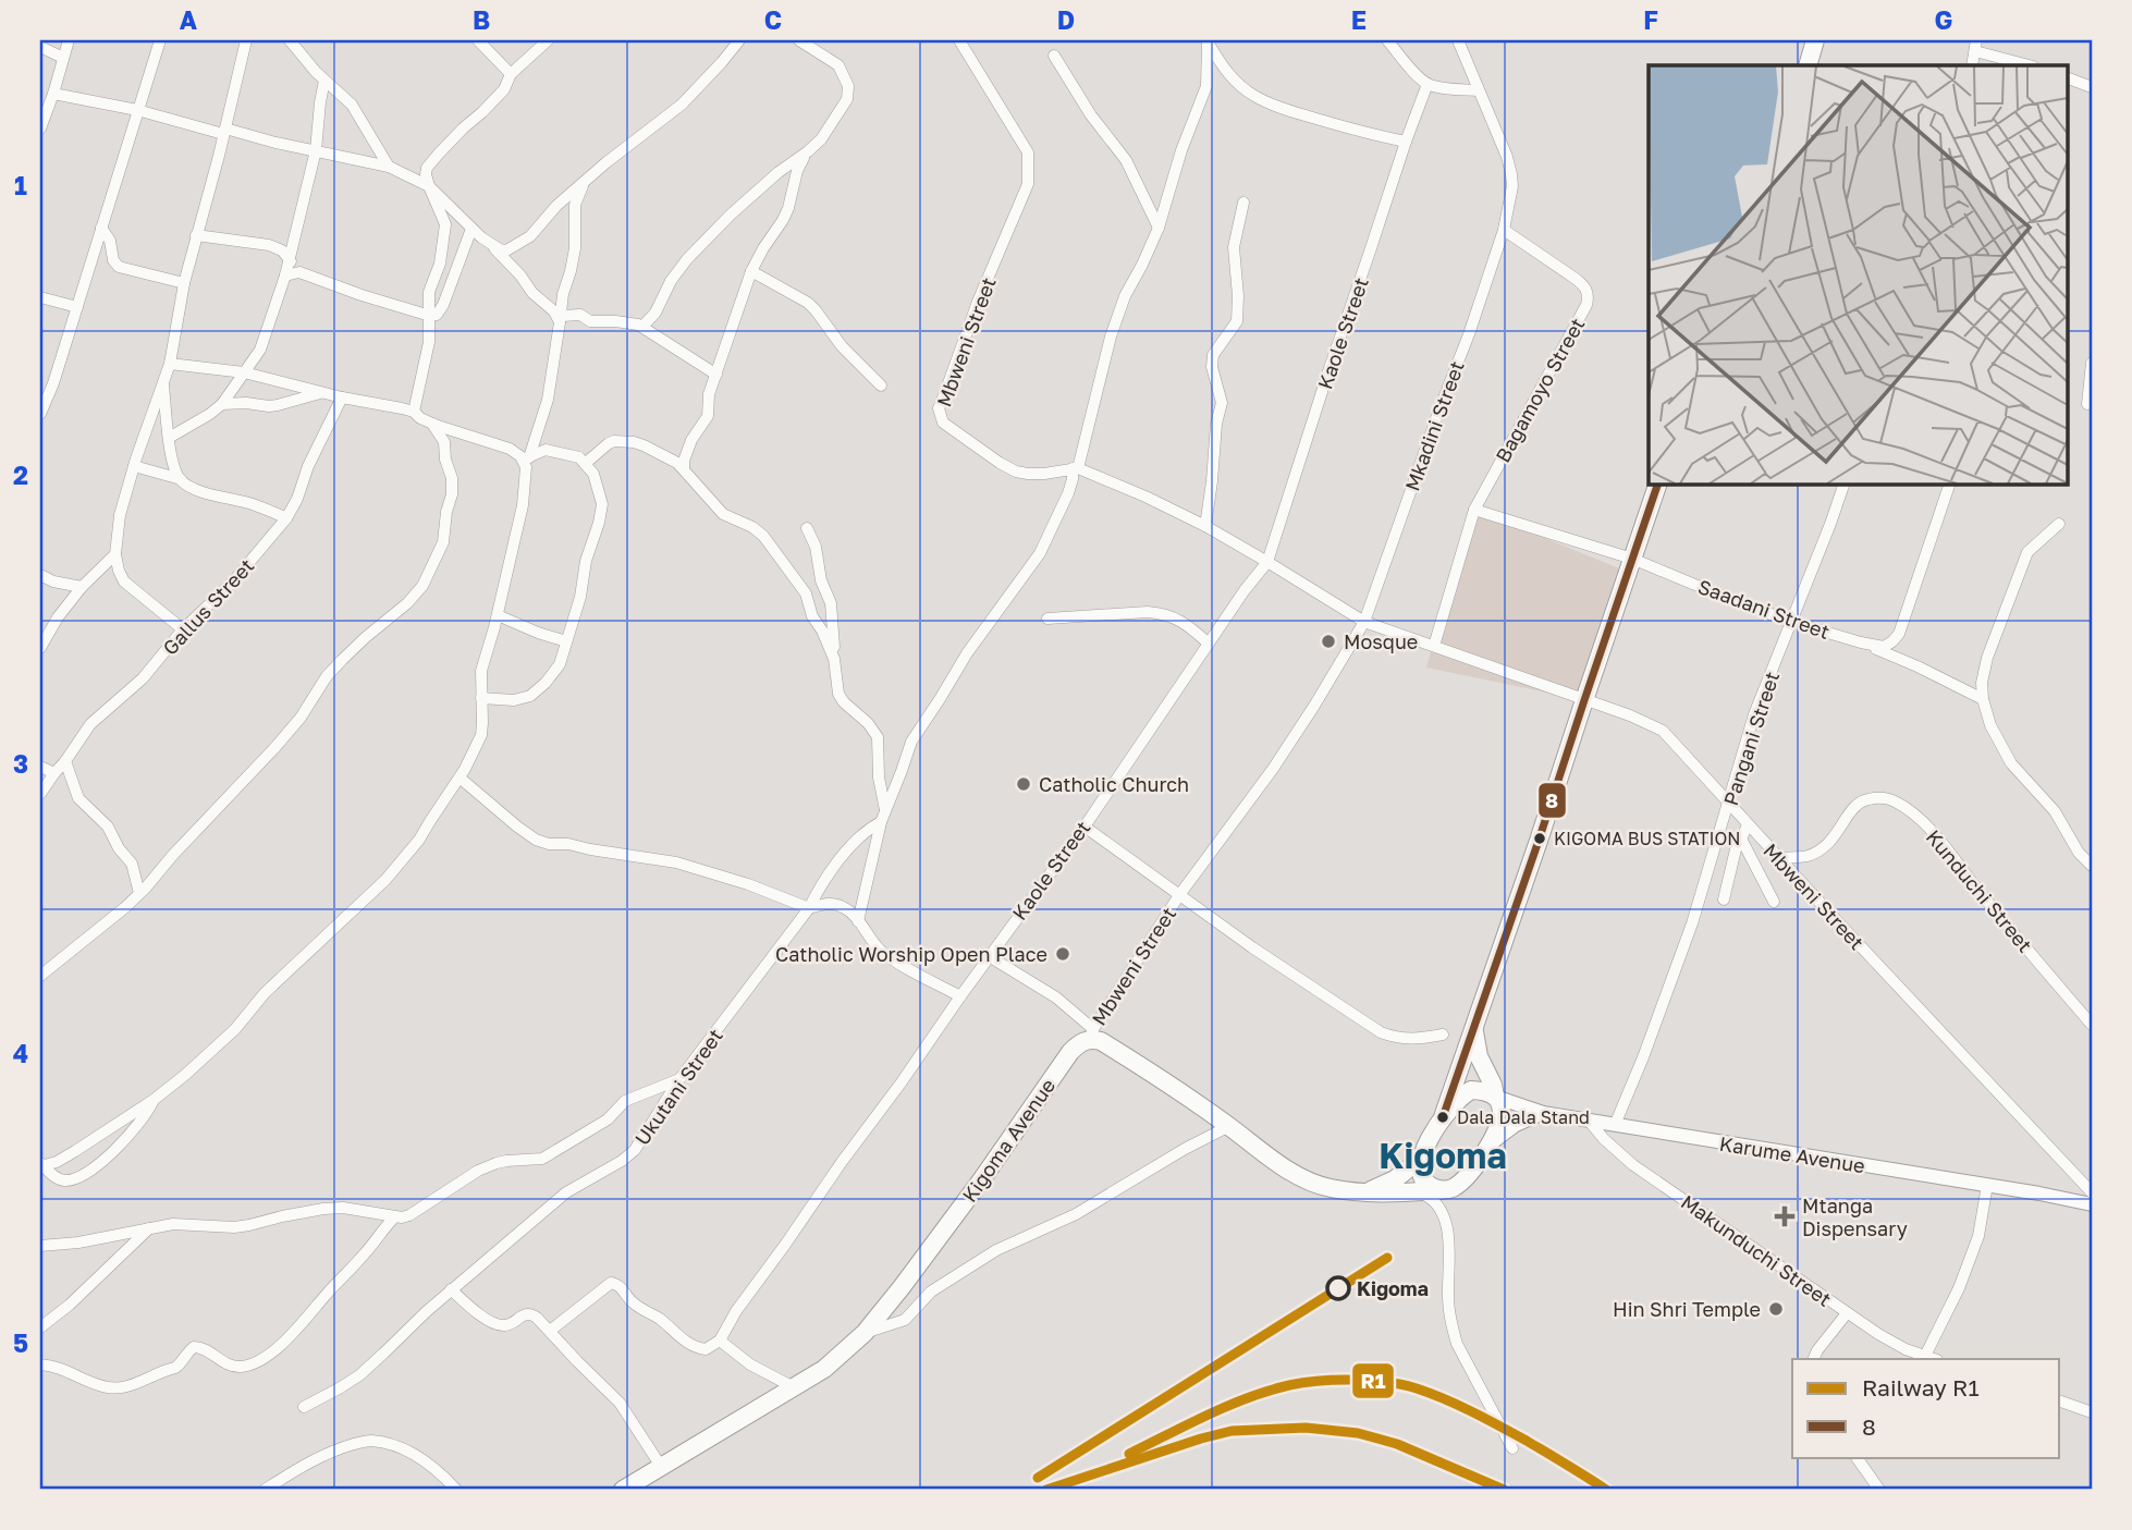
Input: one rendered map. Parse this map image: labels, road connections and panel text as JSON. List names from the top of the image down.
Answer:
{
  "streets": {
    "main road": ["Kigoma Avenue"],
    "street": [
      "Kaole Street",
      "Mbweni Street",
      "Bagamoyo Street",
      "Mkadini Street",
      "Gallus Street",
      "Saadani Street",
      "Pangani Street",
      "Kunduchi Street",
      "Ukutani Street",
      "Karume Avenue",
      "Makunduchi Street"
    ]
  },
  "crossings": [
    ["Kaole Street", "Mbweni Street"],
    ["Mbweni Street", "Bagamoyo Street"],
    ["Mbweni Street", "Mkadini Street"],
    ["Mbweni Street", "Pangani Street"],
    ["Mbweni Street", "Kunduchi Street"],
    ["Mbweni Street", "Kigoma Avenue"],
    ["Bagamoyo Street", "Mkadini Street"],
    ["Bagamoyo Street", "Saadani Street"],
    ["Saadani Street", "Pangani Street"],
    ["Pangani Street", "Karume Avenue"],
    ["Karume Avenue", "Makunduchi Street"]
  ],
  "districts": ["Kigoma"],
  "places": {
    "other": [
      "Mosque",
      "Catholic Church",
      "KIGOMA BUS STATION",
      "Catholic Worship Open Place",
      "Dala Dala Stand",
      "Kigoma",
      "Hin Shri Temple"
    ],
    "health": ["Mtanga Dispensary"]
  },
  "lines": ["transit line 8", "rail line R1"],
  "legend": ["Railway R1", "8"],
  "grid": {
    "columns": [
      "A",
      "B",
      "C",
      "D",
      "E",
      "F",
      "G"
    ],
    "rows": [
      "1",
      "2",
      "3",
      "4",
      "5"
    ]
  }
}
